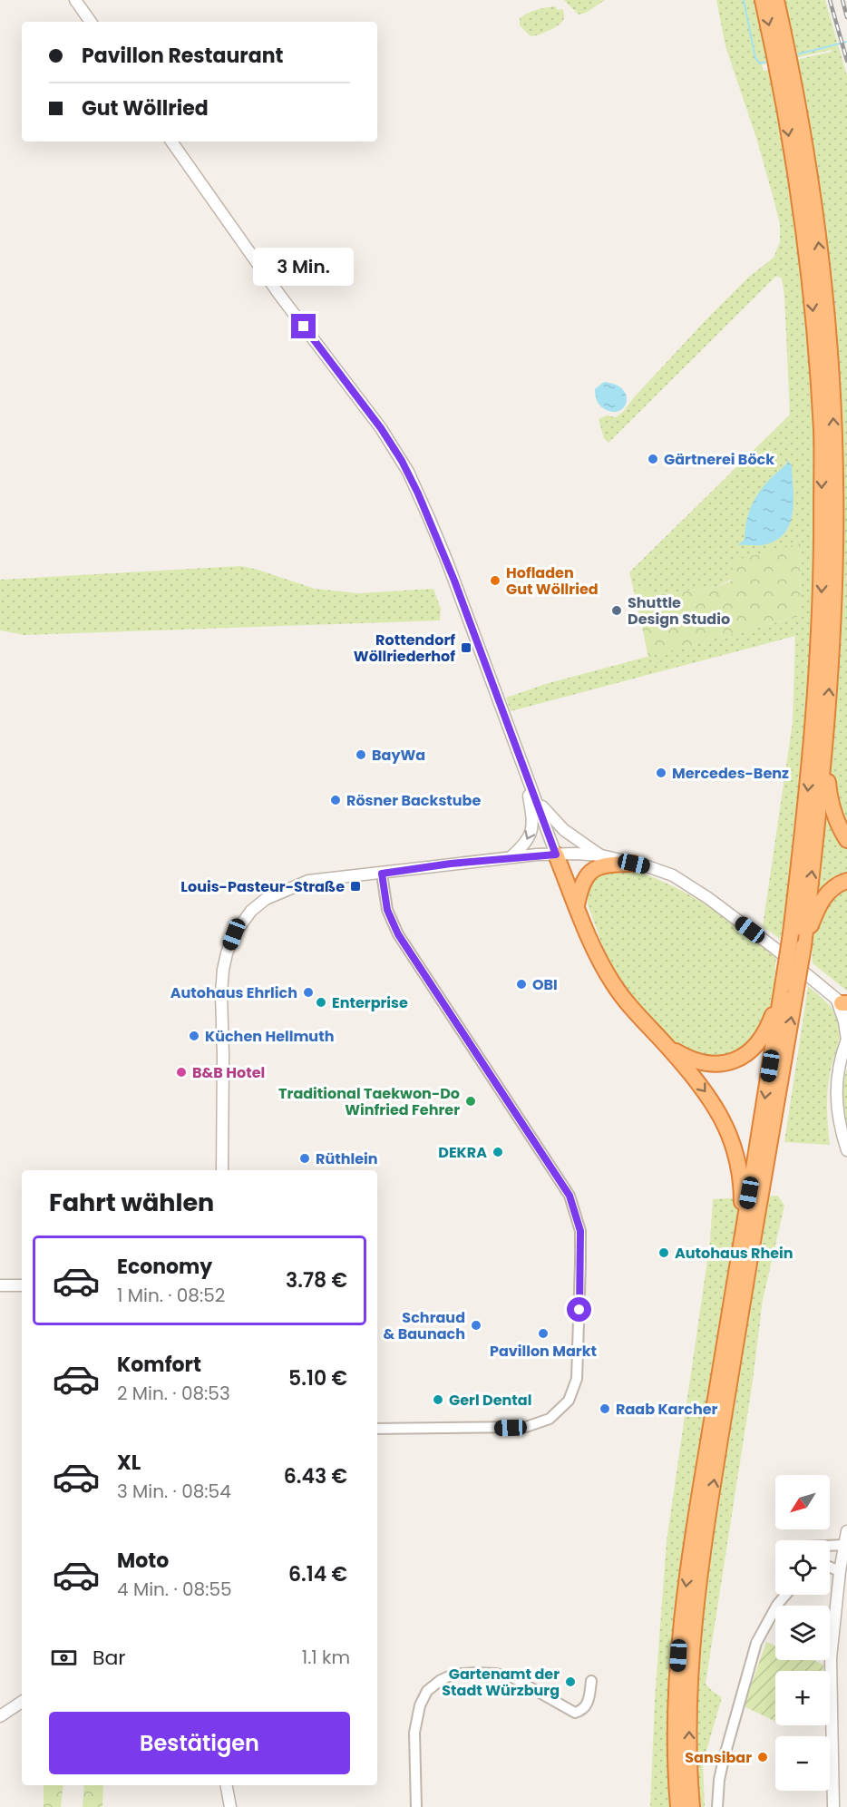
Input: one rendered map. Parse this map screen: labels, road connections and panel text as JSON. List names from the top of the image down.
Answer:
{
  "places": {
    "other": [
      "Gärtnerei Böck",
      "Hofladen Gut Wöllried",
      "Shuttle Design Studio",
      "BayWa",
      "Mercedes-Benz",
      "Rösner Backstube",
      "OBI",
      "Autohaus Ehrlich",
      "Enterprise",
      "Küchen Hellmuth",
      "B&B Hotel",
      "Traditional Taekwon-Do Winfried Fehrer",
      "DEKRA",
      "Rüthlein",
      "Autohaus Rhein",
      "Schraud & Baunach",
      "Pavillon Markt",
      "Gerl Dental",
      "Raab Karcher",
      "Gartenamt der Stadt Würzburg",
      "Sansibar"
    ],
    "transit": ["Rottendorf Wöllriederhof", "Louis-Pasteur-Straße"]
  },
  "north": "bottom left",
  "page": {
    "banner": ["Pavillon Restaurant", "Gut Wöllried"],
    "bubble": "3 Min.",
    "heading": "Fahrt wählen",
    "list": [
      {
        "name": "Economy",
        "note": "1 Min. · 08:52",
        "value": "3.78 €"
      },
      {
        "name": "Komfort",
        "note": "2 Min. · 08:53",
        "value": "5.10 €"
      },
      {
        "name": "XL",
        "note": "3 Min. · 08:54",
        "value": "6.43 €"
      },
      {
        "name": "Moto",
        "note": "4 Min. · 08:55",
        "value": "6.14 €"
      }
    ],
    "map_buttons": ["+", "−"],
    "pay": ["Bar", "1.1 km"],
    "buttons": "Bestätigen"
  }
}
